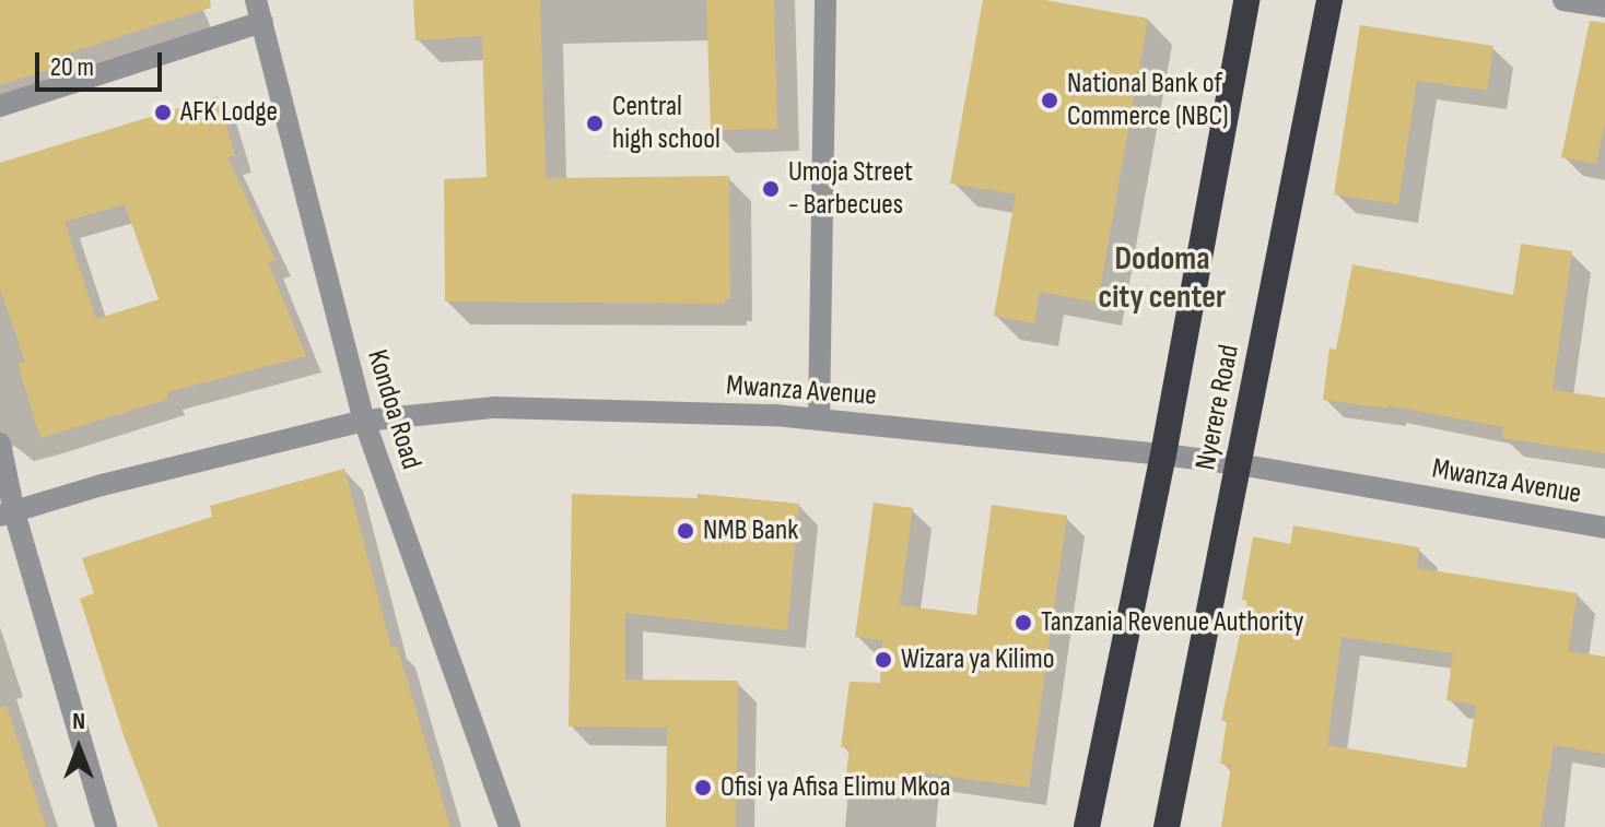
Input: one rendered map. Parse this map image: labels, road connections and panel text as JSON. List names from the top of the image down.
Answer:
{
  "streets": {
    "highway": ["Nyerere Road"],
    "street": ["Mwanza Avenue", "Kondoa Road"]
  },
  "crossings": [
    ["Mwanza Avenue", "Nyerere Road"],
    ["Mwanza Avenue", "Kondoa Road"]
  ],
  "districts": ["Dodoma city center"],
  "places": [
    "National Bank of Commerce (NBC)",
    "AFK Lodge",
    "Central high school",
    "Umoja Street - Barbecues",
    "NMB Bank",
    "Tanzania Revenue Authority",
    "Wizara ya Kilimo",
    "Ofisi ya Afisa Elimu Mkoa"
  ],
  "scale_bar": "20 m",
  "north": "top"
}
